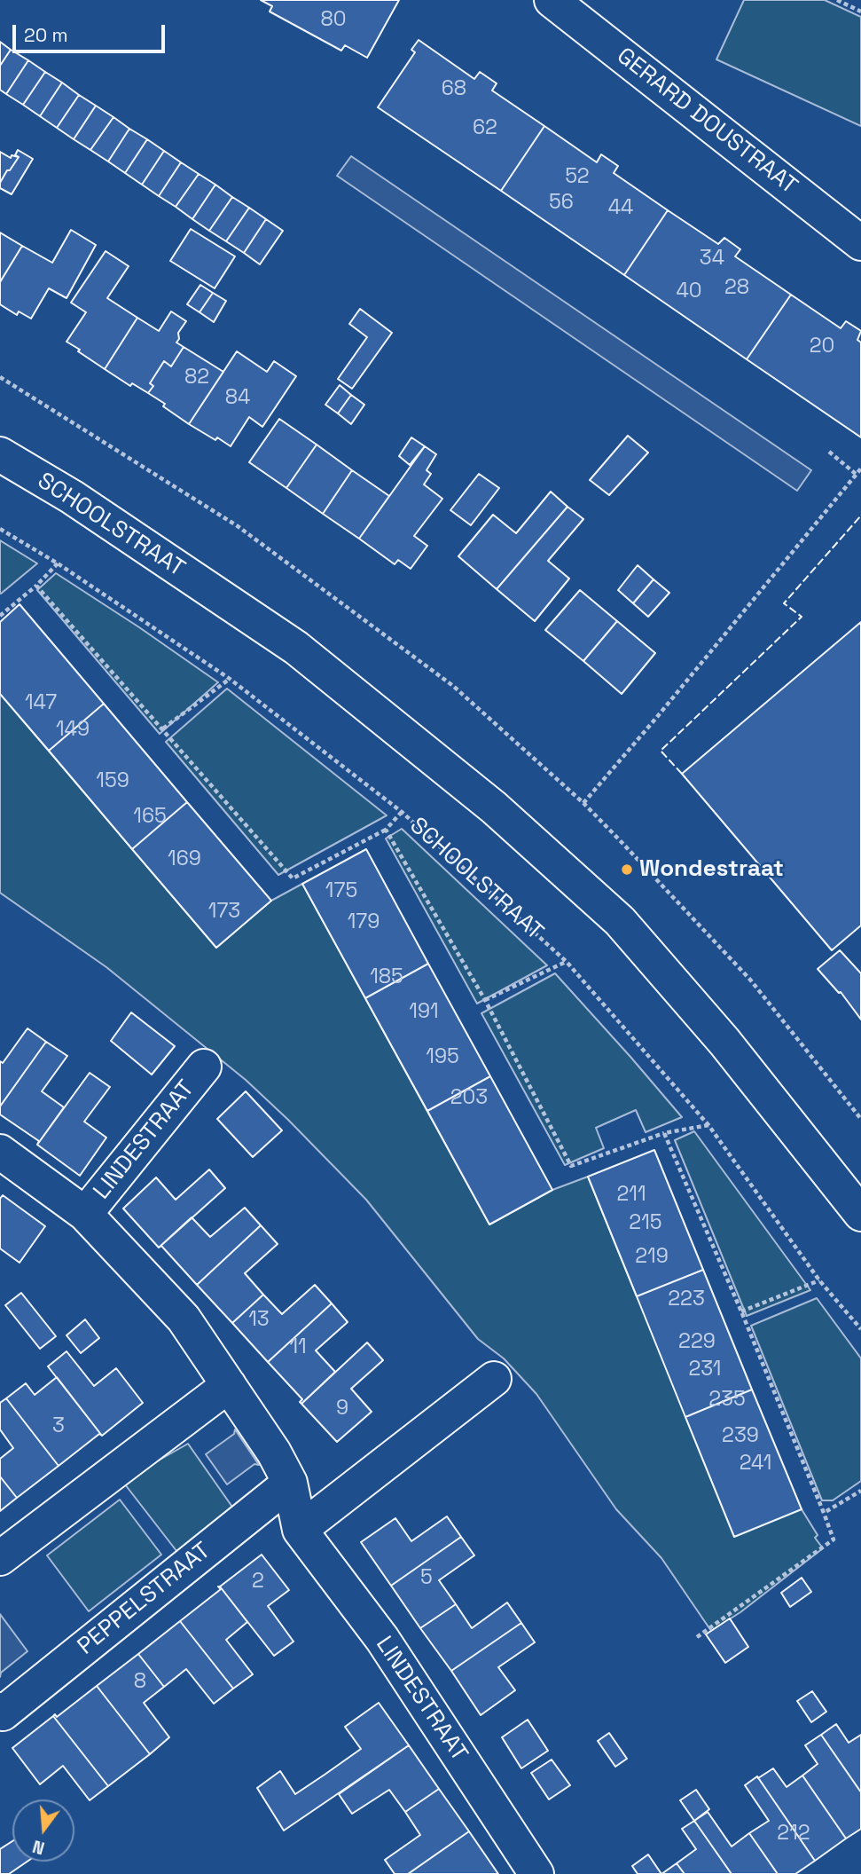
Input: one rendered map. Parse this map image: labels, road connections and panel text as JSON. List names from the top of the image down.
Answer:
{
  "streets": {
    "street": [
      "GERARD DOUSTRAAT",
      "SCHOOLSTRAAT",
      "LINDESTRAAT",
      "PEPPELSTRAAT"
    ]
  },
  "crossings": [
    ["LINDESTRAAT", "PEPPELSTRAAT"]
  ],
  "places": ["Wondestraat"],
  "house_numbers": [
    "80",
    "68",
    "62",
    "52",
    "56",
    "44",
    "34",
    "28",
    "40",
    "20",
    "82",
    "84",
    "147",
    "149",
    "159",
    "165",
    "169",
    "175",
    "173",
    "179",
    "185",
    "191",
    "195",
    "203",
    "211",
    "215",
    "219",
    "223",
    "13",
    "229",
    "11",
    "231",
    "235",
    "9",
    "3",
    "239",
    "241",
    "5",
    "2",
    "8",
    "212"
  ],
  "scale_bar": "20 m",
  "north": "bottom"
}
